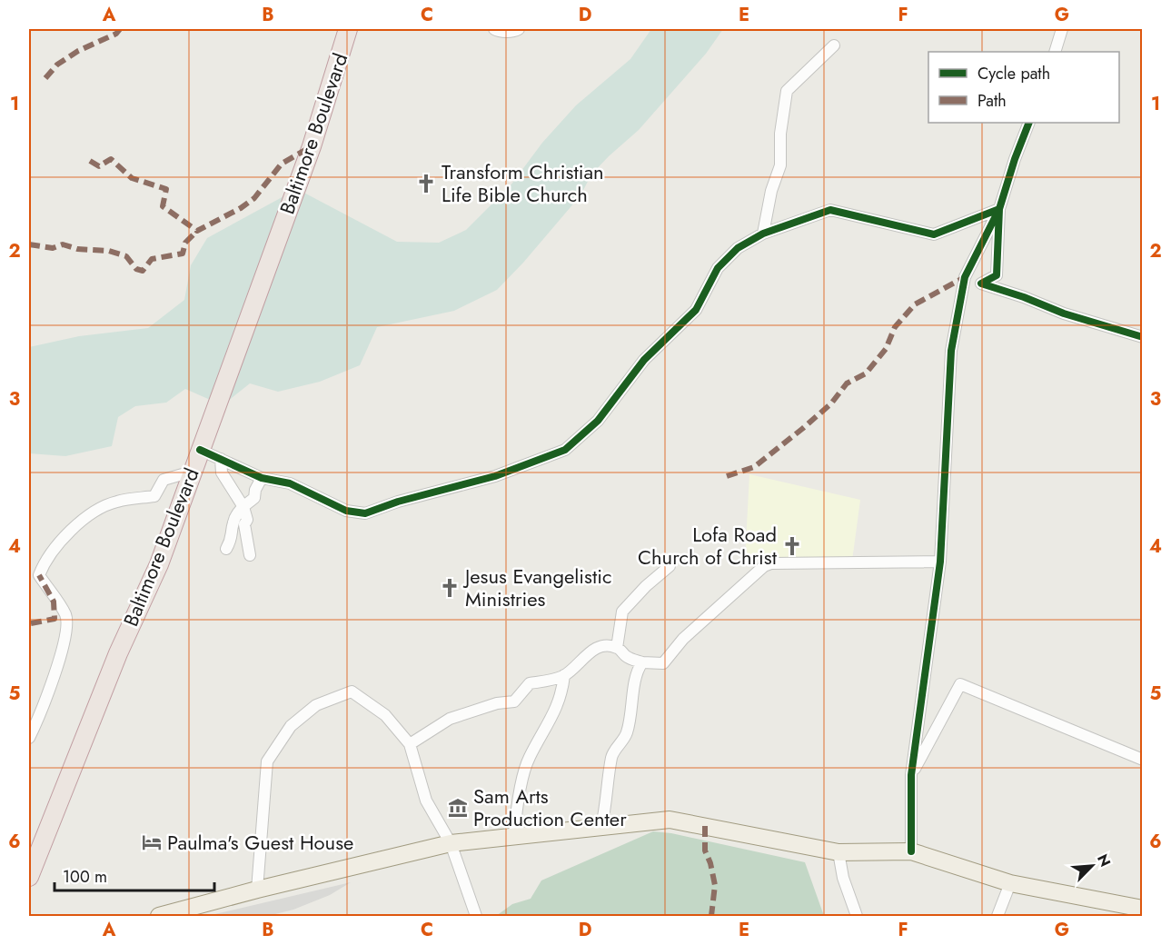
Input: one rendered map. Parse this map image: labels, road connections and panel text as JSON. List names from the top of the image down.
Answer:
{
  "streets": {
    "highway": ["Baltimore Boulevard"]
  },
  "places": {
    "church": ["Transform Christian Life Bible Church", "Lofa Road Church of Christ", "Jesus Evangelistic Ministries"],
    "museum": ["Sam Arts Production Center"],
    "hotel": ["Paulma's Guest House"]
  },
  "legend": ["Cycle path", "Path"],
  "scale_bar": "100 m",
  "north": "top right",
  "grid": {
    "columns": [
      "A",
      "B",
      "C",
      "D",
      "E",
      "F",
      "G"
    ],
    "rows": [
      "1",
      "2",
      "3",
      "4",
      "5",
      "6"
    ]
  }
}
